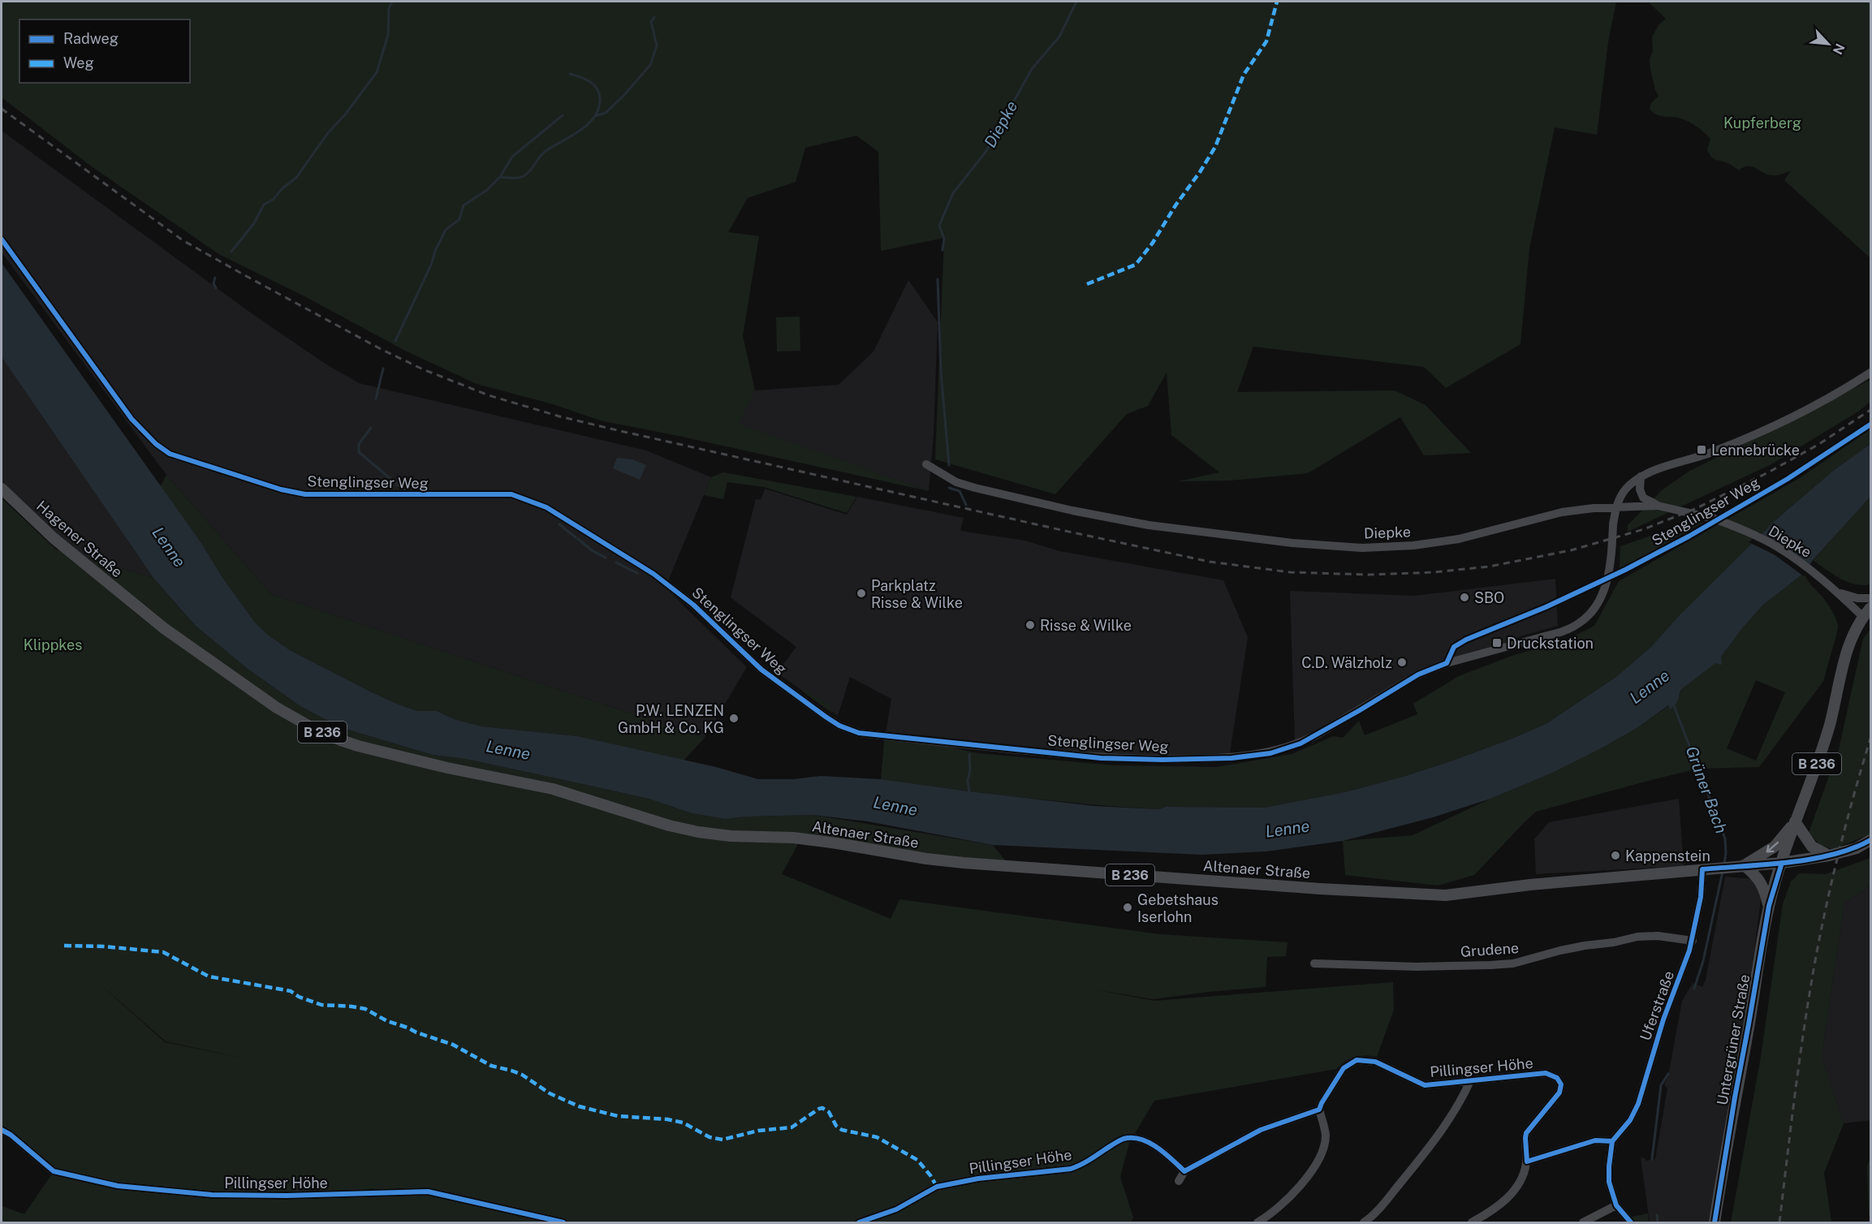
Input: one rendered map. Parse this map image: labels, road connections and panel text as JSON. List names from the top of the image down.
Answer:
{
  "streets": {
    "main road": [
      "Hagener Straße",
      "B 236",
      "Altenaer Straße",
      "Untergrüner Straße"
    ],
    "street": [
      "Stenglingser Weg",
      "Diepke",
      "Grudene",
      "Uferstraße",
      "Pillingser Höhe"
    ]
  },
  "crossings": [
    ["Stenglingser Weg", "Diepke"],
    ["Diepke", "B 236"],
    ["Hagener Straße", "Altenaer Straße"],
    ["B 236", "Altenaer Straße"],
    ["B 236", "Untergrüner Straße"],
    ["Altenaer Straße", "Uferstraße"],
    ["Altenaer Straße", "Untergrüner Straße"],
    ["Grudene", "Uferstraße"]
  ],
  "water": ["Diepke", "Lenne", "Grüner Bach"],
  "parks": ["Kupferberg", "Klippkes"],
  "places": {
    "transit": ["Lennebrücke", "Druckstation"],
    "other": [
      "Parkplatz Risse & Wilke",
      "SBO",
      "Risse & Wilke",
      "C.D. Wälzholz",
      "P.W. LENZEN GmbH & Co. KG",
      "Kappenstein",
      "Gebetshaus Iserlohn"
    ]
  },
  "legend": ["Radweg", "Weg"],
  "north": "bottom right"
}
